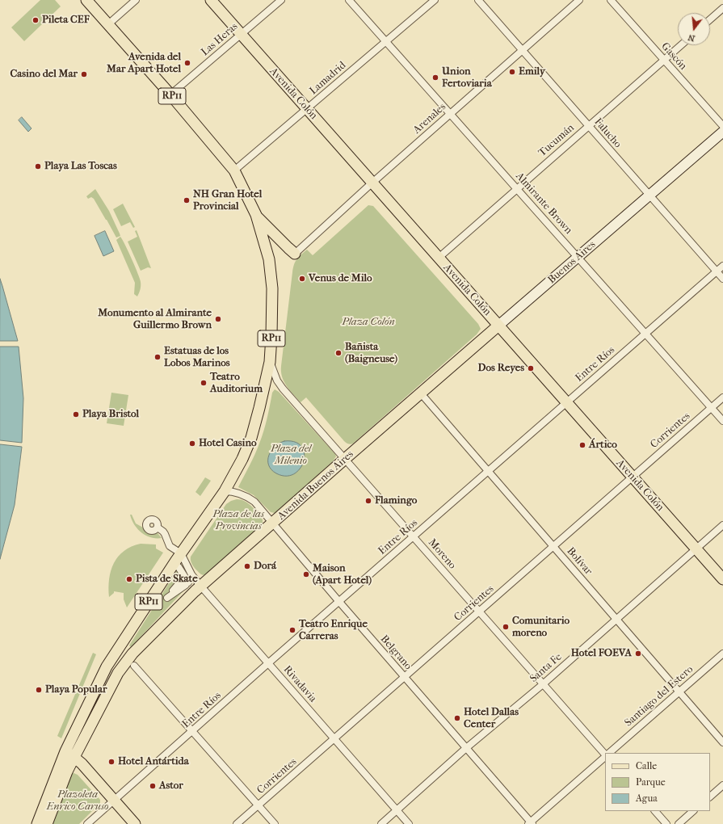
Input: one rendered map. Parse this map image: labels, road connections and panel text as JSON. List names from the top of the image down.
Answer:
{
  "streets": {
    "main road": [
      "Avenida Colón",
      "RP11",
      "Buenos Aires",
      "Avenida Buenos Aires"
    ],
    "street": [
      "Las Heras",
      "Gascón",
      "Lamadrid",
      "Arenales",
      "Falucho",
      "Tucumán",
      "Almirante Brown",
      "Entre Ríos",
      "Corrientes",
      "Moreno",
      "Bolívar",
      "Belgrano",
      "Santa Fe",
      "Rivadavia",
      "Santiago del Estero"
    ]
  },
  "crossings": [
    ["Las Heras", "Avenida Colón"],
    ["Las Heras", "RP11"],
    ["Gascón", "Tucumán"],
    ["Lamadrid", "Avenida Colón"],
    ["Lamadrid", "RP11"],
    ["Lamadrid", "Almirante Brown"],
    ["Avenida Colón", "Arenales"],
    ["Avenida Colón", "Tucumán"],
    ["Avenida Colón", "Buenos Aires"],
    ["Avenida Colón", "Entre Ríos"],
    ["Avenida Colón", "Corrientes"],
    ["Avenida Colón", "Santa Fe"],
    ["RP11", "Arenales"],
    ["RP11", "Avenida Buenos Aires"],
    ["RP11", "Moreno"],
    ["RP11", "Belgrano"],
    ["RP11", "Rivadavia"],
    ["Arenales", "Falucho"],
    ["Arenales", "Almirante Brown"],
    ["Falucho", "Tucumán"],
    ["Falucho", "Buenos Aires"],
    ["Falucho", "Entre Ríos"],
    ["Tucumán", "Almirante Brown"],
    ["Almirante Brown", "Buenos Aires"],
    ["Almirante Brown", "Entre Ríos"],
    ["Almirante Brown", "Corrientes"],
    ["Buenos Aires", "Avenida Buenos Aires"],
    ["Buenos Aires", "Bolívar"],
    ["Entre Ríos", "Moreno"],
    ["Entre Ríos", "Bolívar"],
    ["Entre Ríos", "Belgrano"],
    ["Entre Ríos", "Rivadavia"],
    ["Corrientes", "Moreno"],
    ["Corrientes", "Bolívar"],
    ["Corrientes", "Belgrano"],
    ["Corrientes", "Rivadavia"],
    ["Avenida Buenos Aires", "Moreno"],
    ["Avenida Buenos Aires", "Bolívar"],
    ["Avenida Buenos Aires", "Belgrano"],
    ["Avenida Buenos Aires", "Rivadavia"],
    ["Moreno", "Santa Fe"],
    ["Bolívar", "Santa Fe"],
    ["Bolívar", "Santiago del Estero"],
    ["Belgrano", "Santa Fe"],
    ["Santa Fe", "Rivadavia"]
  ],
  "parks": [
    "Plaza Colón",
    "Plaza del Milenio",
    "Plaza de las Provincias",
    "Plazoleta Enrico Caruso"
  ],
  "places": [
    "Pileta CEF",
    "Avenida del Mar Apart Hotel",
    "Emily",
    "Casino del Mar",
    "Union Fertoviaria",
    "Playa Las Toscas",
    "NH Gran Hotel Provincial",
    "Venus de Milo",
    "Monumento al Almirante Guillermo Brown",
    "Bañista (Baigneuse)",
    "Estatuas de los Lobos Marinos",
    "Dos Reyes",
    "Teatro Auditorium",
    "Playa Bristol",
    "Hotel Casino",
    "Ártico",
    "Flamingo",
    "Dorá",
    "Maison (Apart Hotel)",
    "Pista de Skate",
    "Comunitario moreno",
    "Teatro Enrique Carreras",
    "Hotel FOEVA",
    "Playa Popular",
    "Hotel Dallas Center",
    "Hotel Antártida",
    "Astor"
  ],
  "legend": ["Calle", "Parque", "Agua"],
  "north": "bottom"
}
